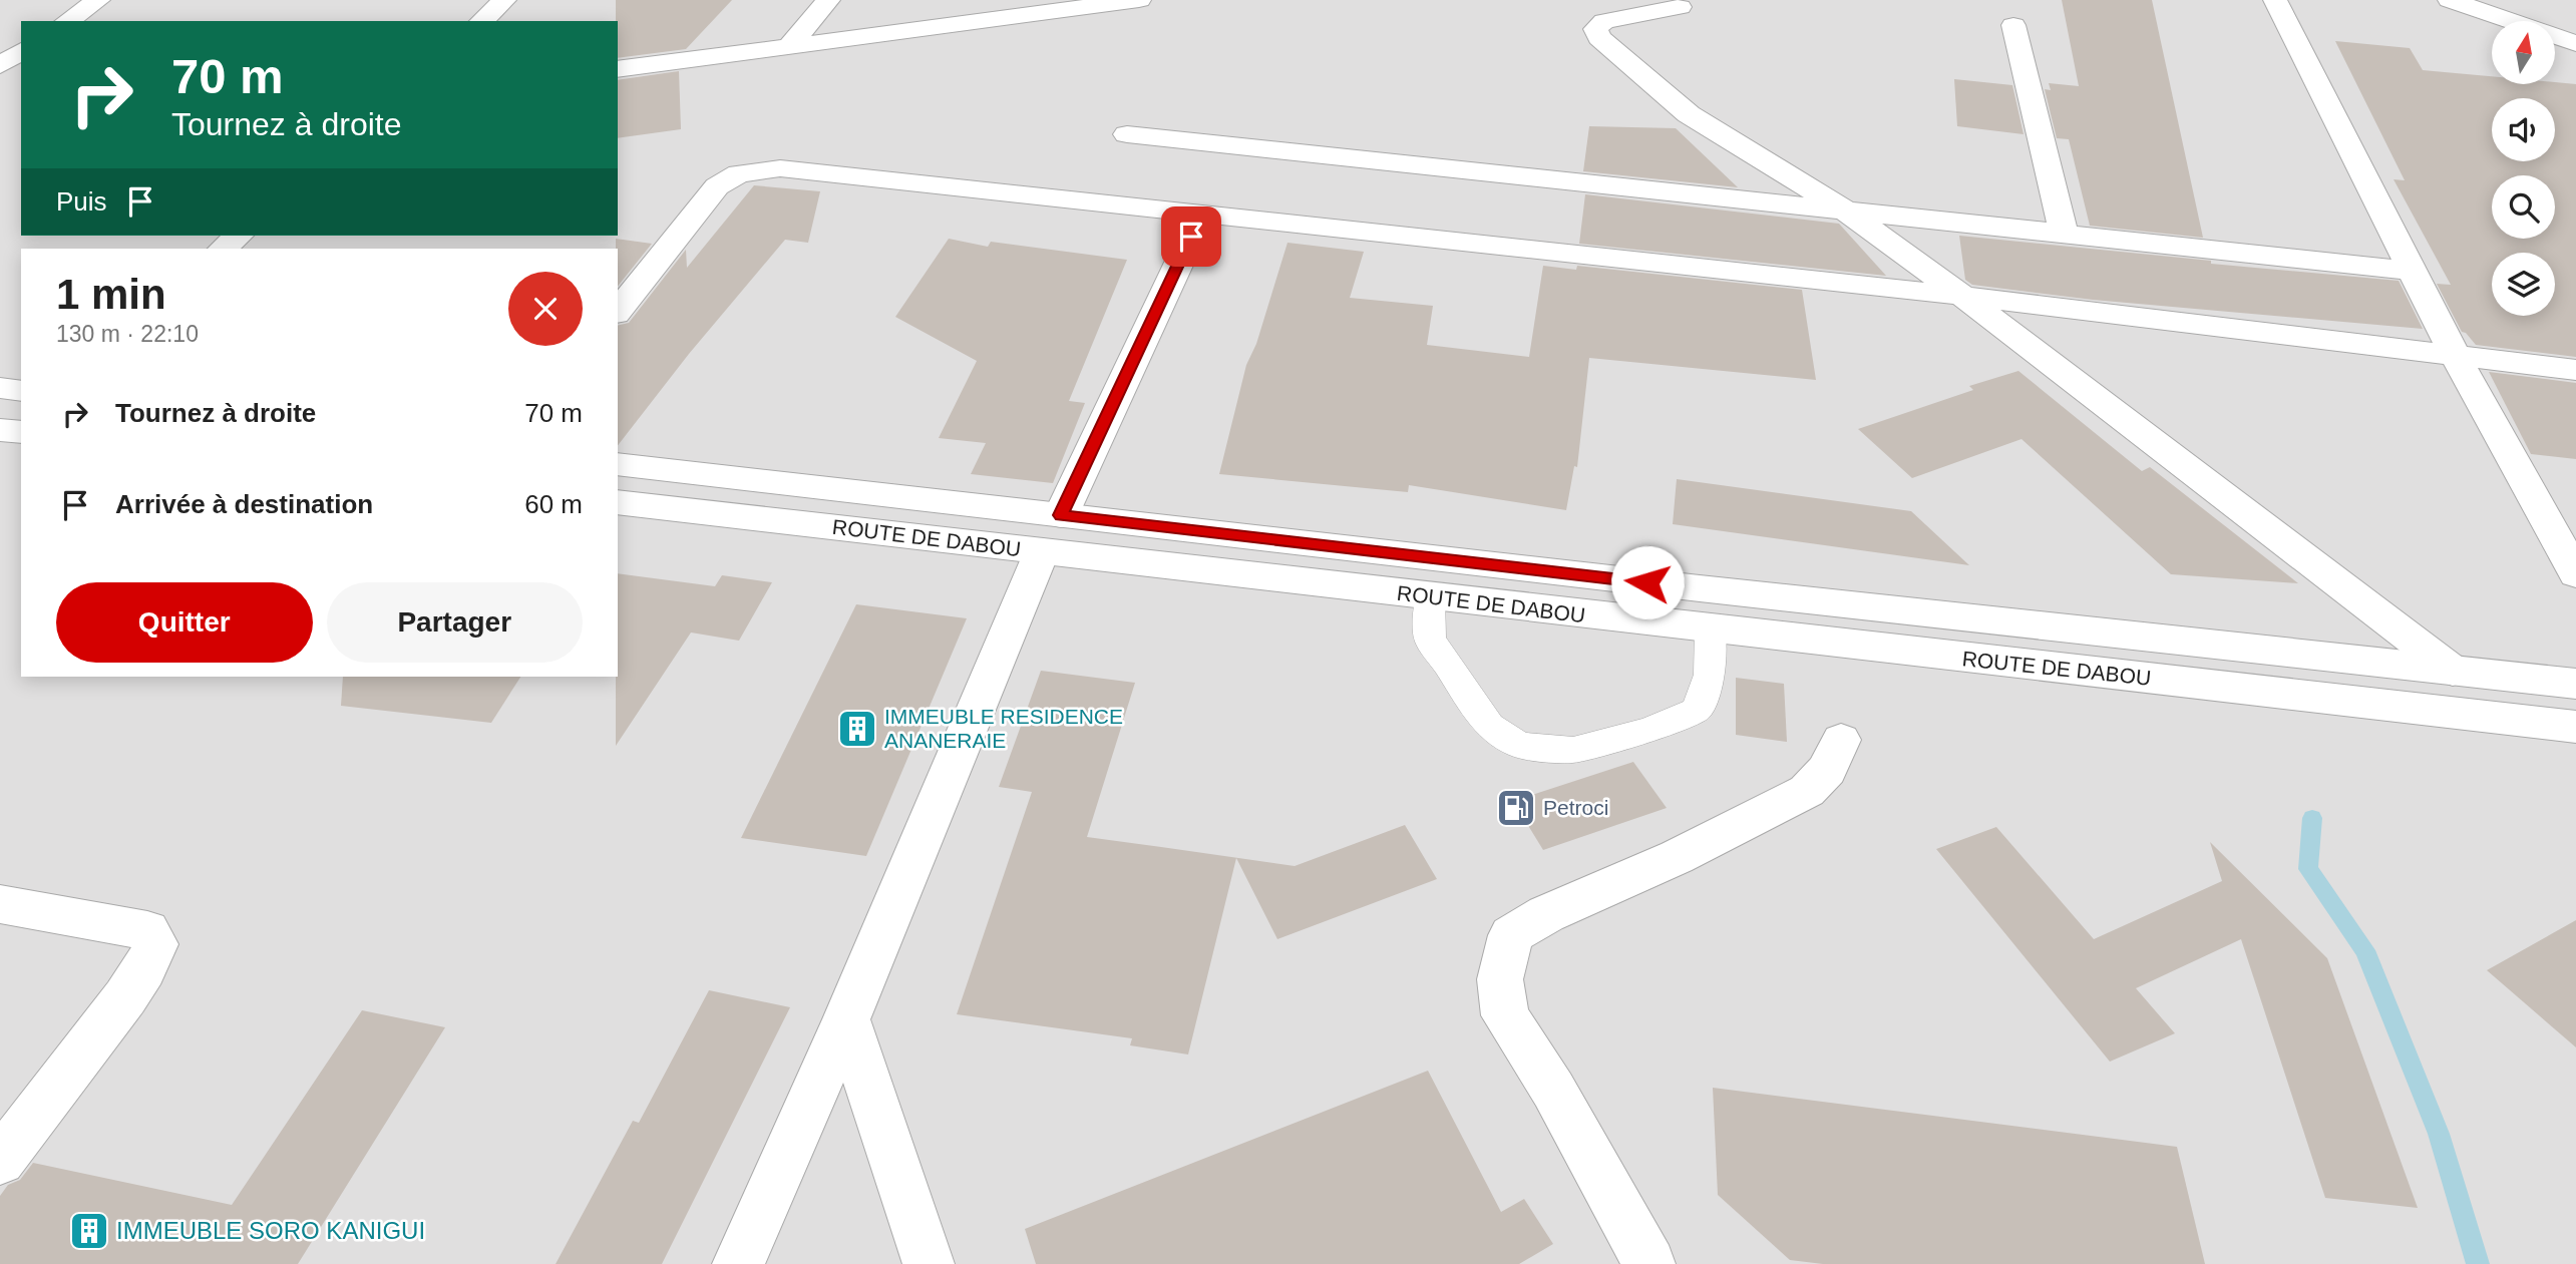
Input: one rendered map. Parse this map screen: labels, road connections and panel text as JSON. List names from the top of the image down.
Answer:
{
  "streets": {
    "street": ["ROUTE DE DABOU"]
  },
  "places": {
    "building": ["IMMEUBLE RESIDENCE ANANERAIE", "IMMEUBLE SORO KANIGUI"],
    "fuel station": ["Petroci"]
  },
  "north": "top",
  "page": {
    "turn": ["70 m", "Tournez à droite"],
    "then": "Puis",
    "heading": ["1 min", "130 m · 22:10"],
    "list": [
      {
        "name": "Tournez à droite",
        "value": "70 m"
      },
      {
        "name": "Arrivée à destination",
        "value": "60 m"
      }
    ],
    "buttons": ["Quitter", "Partager"]
  }
}
